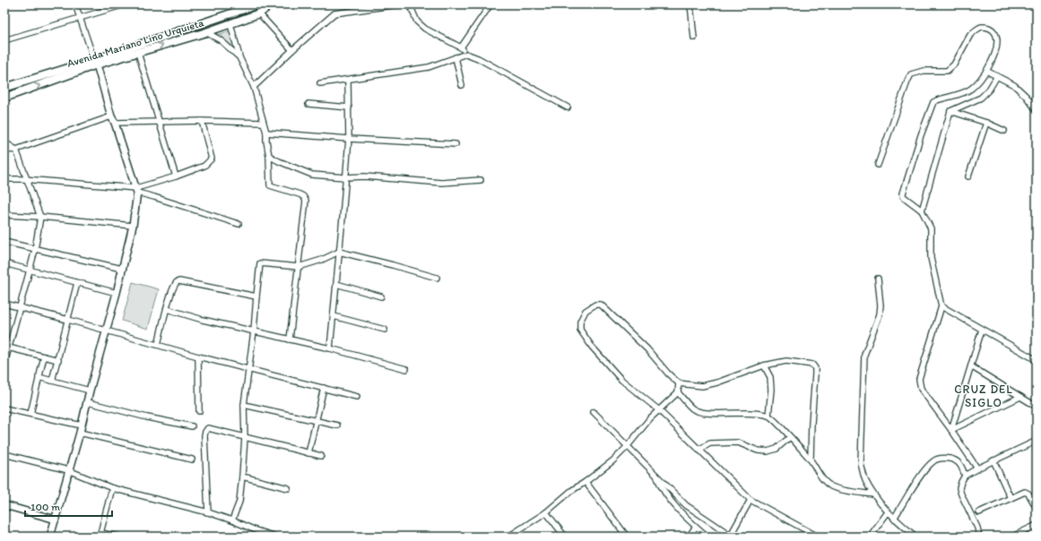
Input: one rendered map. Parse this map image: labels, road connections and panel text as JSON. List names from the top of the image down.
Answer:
{
  "streets": {
    "main road": ["Avenida Mariano Lino Urquieta"]
  },
  "districts": ["CRUZ DEL SIGLO"],
  "scale_bar": "100 m"
}
